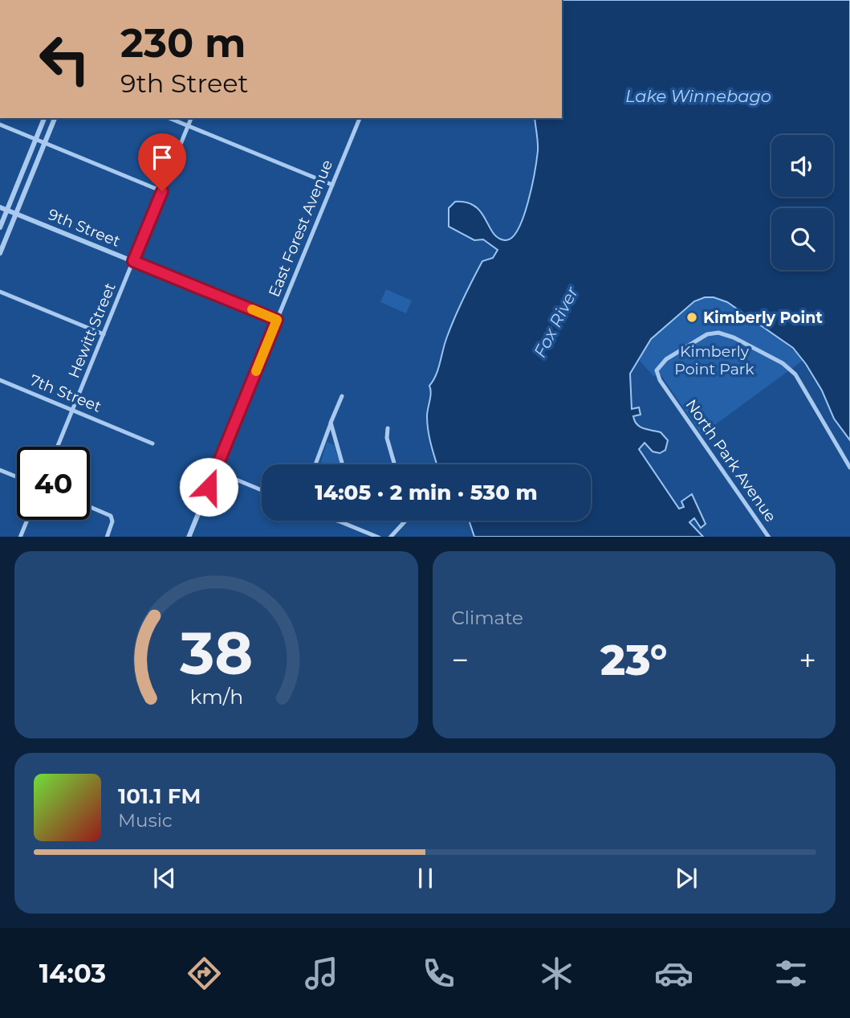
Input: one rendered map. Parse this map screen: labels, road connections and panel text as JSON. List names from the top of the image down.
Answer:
{
  "streets": {
    "street": [
      "9th Street",
      "East Forest Avenue",
      "Hewitt Street",
      "7th Street",
      "North Park Avenue"
    ]
  },
  "crossings": [
    ["9th Street", "East Forest Avenue"],
    ["9th Street", "Hewitt Street"],
    ["Hewitt Street", "7th Street"]
  ],
  "water": ["Lake Winnebago", "Fox River"],
  "parks": ["Kimberly Point Park"],
  "places": ["Kimberly Point"],
  "page": {
    "turn": ["230 m", "9th Street"],
    "limit": "40",
    "trip": "14:05 · 2 min · 530 m",
    "tile": "Climate",
    "heat": ["−", "23°", "+"],
    "song": ["101.1 FM", "Music"],
    "tabs": "14:03",
    "gauge": ["38", "km/h"]
  }
}
